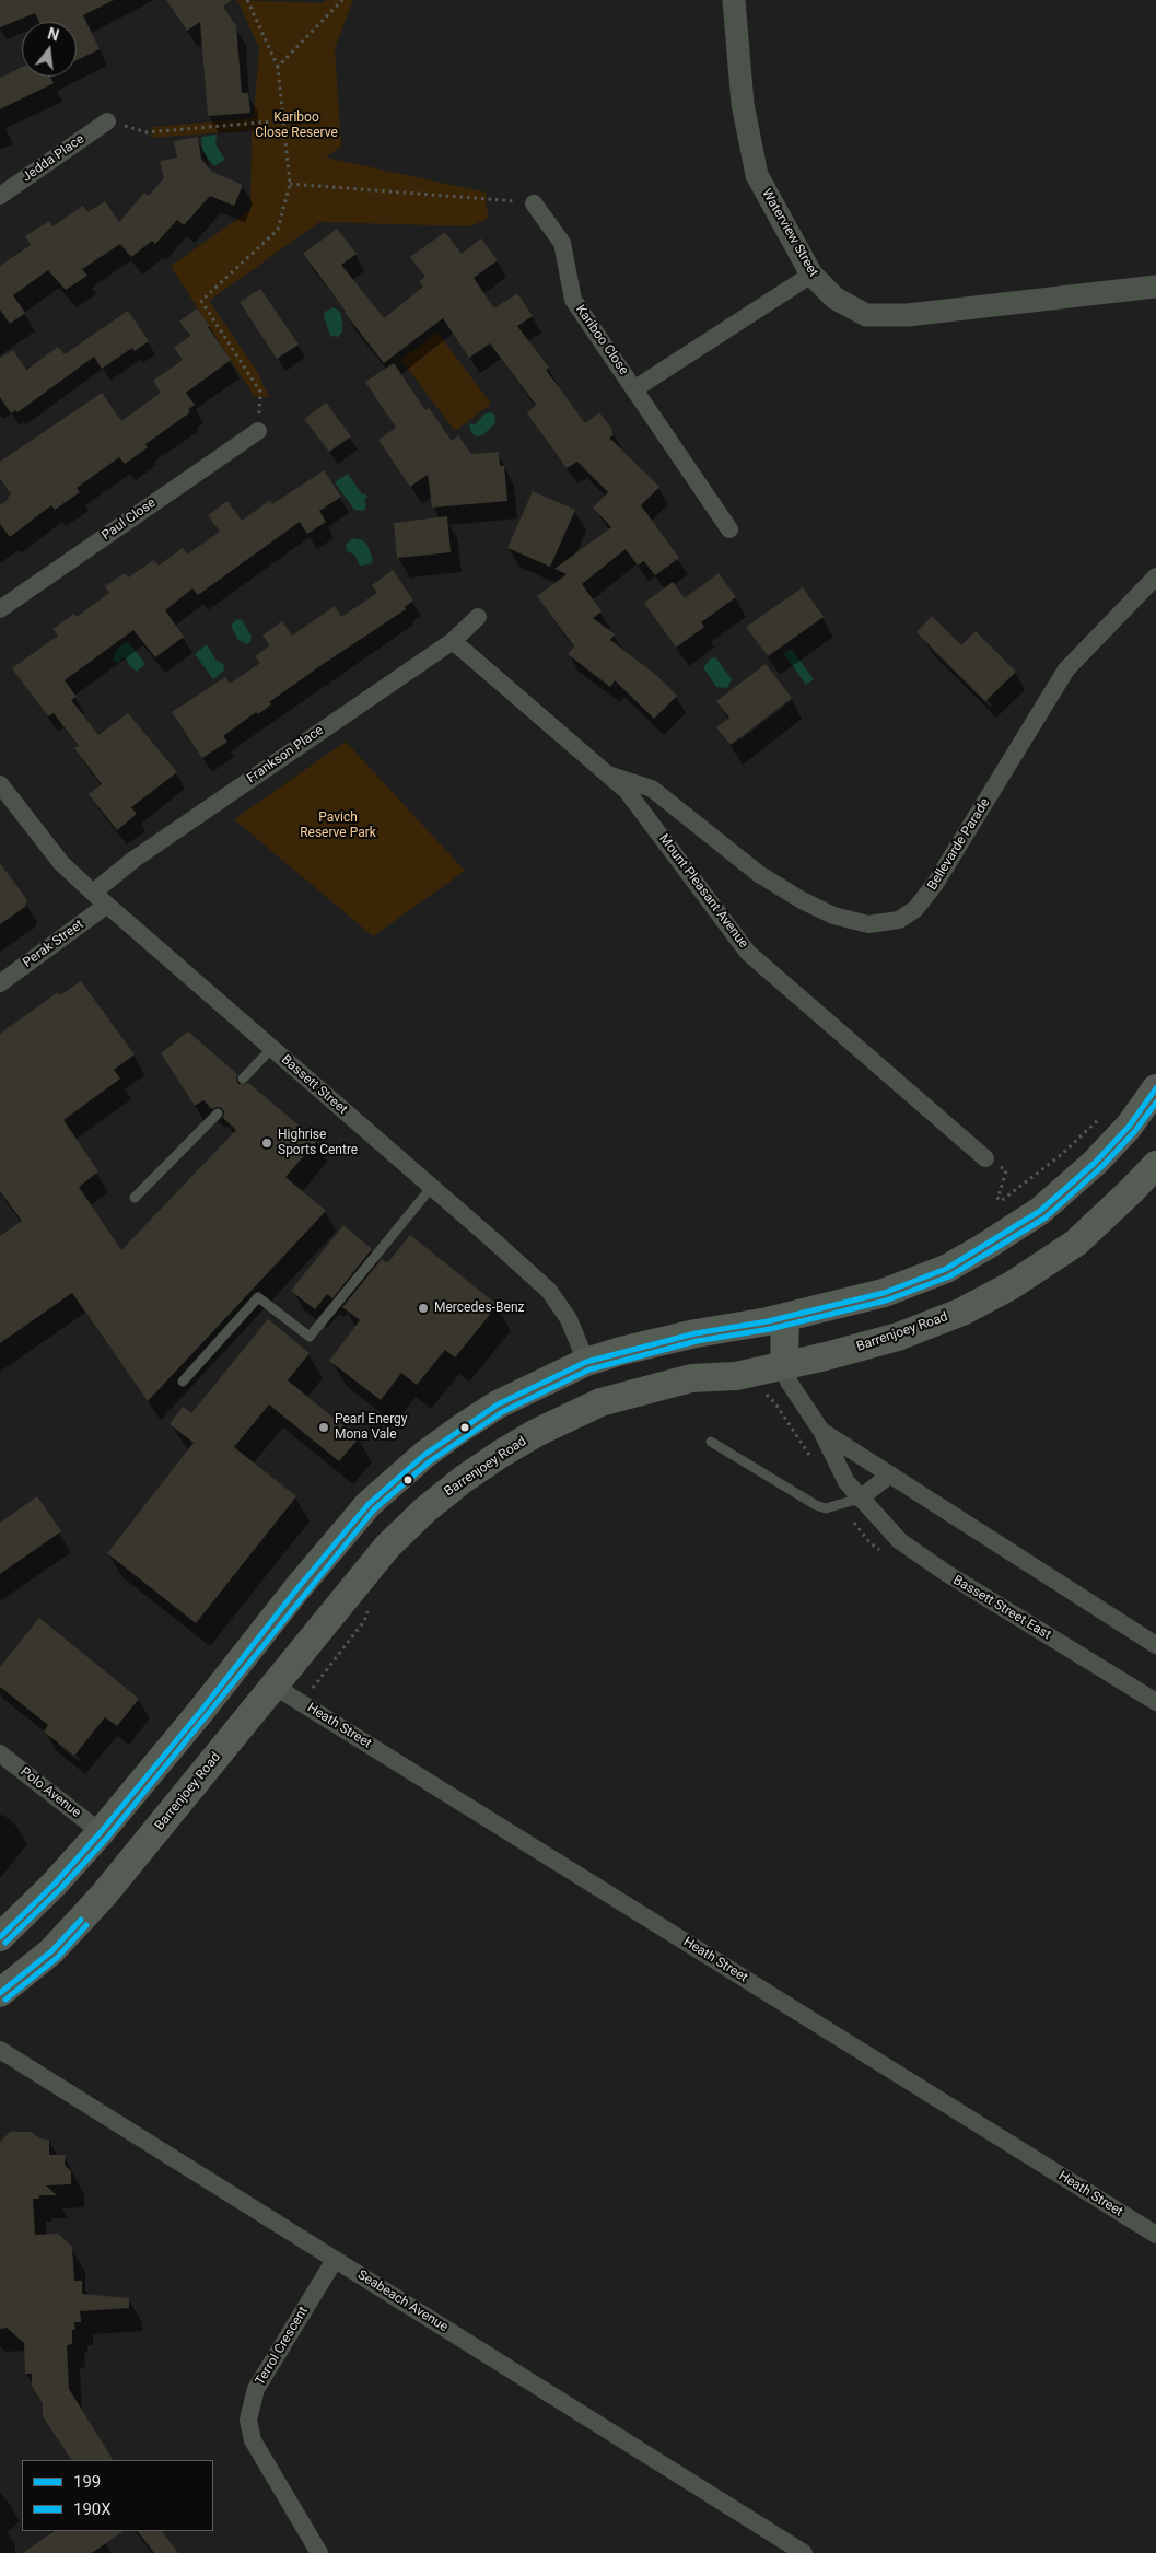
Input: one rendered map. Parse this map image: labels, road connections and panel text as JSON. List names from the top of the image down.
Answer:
{
  "streets": {
    "main road": ["Bassett Street", "Barrenjoey Road", "Bassett Street East"],
    "street": [
      "Jedda Place",
      "Waterview Street",
      "Kariboo Close",
      "Paul Close",
      "Frankson Place",
      "Bellevarde Parade",
      "Mount Pleasant Avenue",
      "Perak Street",
      "Heath Street",
      "Polo Avenue",
      "Seabeach Avenue",
      "Terrol Crescent"
    ]
  },
  "crossings": [
    ["Waterview Street", "Kariboo Close"],
    ["Frankson Place", "Mount Pleasant Avenue"],
    ["Frankson Place", "Bassett Street"],
    ["Bellevarde Parade", "Mount Pleasant Avenue"],
    ["Perak Street", "Bassett Street"],
    ["Bassett Street", "Barrenjoey Road"],
    ["Barrenjoey Road", "Bassett Street East"],
    ["Barrenjoey Road", "Heath Street"],
    ["Seabeach Avenue", "Terrol Crescent"]
  ],
  "parks": ["Kariboo Close Reserve", "Pavich Reserve Park"],
  "places": ["Highrise Sports Centre", "Mercedes-Benz", "Pearl Energy Mona Vale"],
  "lines": ["transit line 199", "transit line 190X"],
  "legend": ["199", "190X"],
  "north": "top"
}
